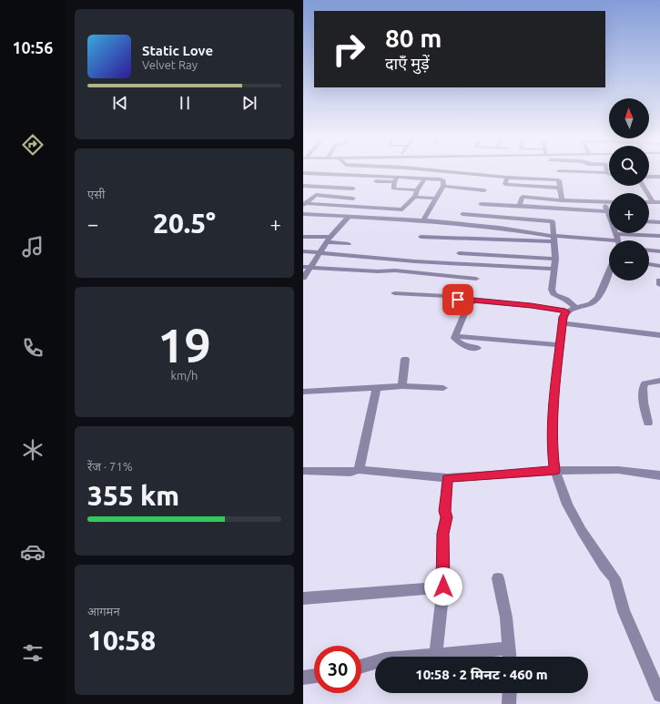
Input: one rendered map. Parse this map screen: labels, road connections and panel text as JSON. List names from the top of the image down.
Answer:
{
  "north": "top",
  "page": {
    "tabs": "10:56",
    "turn": ["80 m", "दाएँ मुड़ें"],
    "song": ["Static Love", "Velvet Ray"],
    "map_buttons": ["+", "−"],
    "tile": [
      "एसी",
      ["19", "km/h"],
      ["रेंज · 71%", "355 km"],
      ["आगमन", "10:58"]
    ],
    "heat": ["−", "20.5°", "+"],
    "limit": "30",
    "trip": "10:58 · 2 मिनट · 460 m"
  }
}
